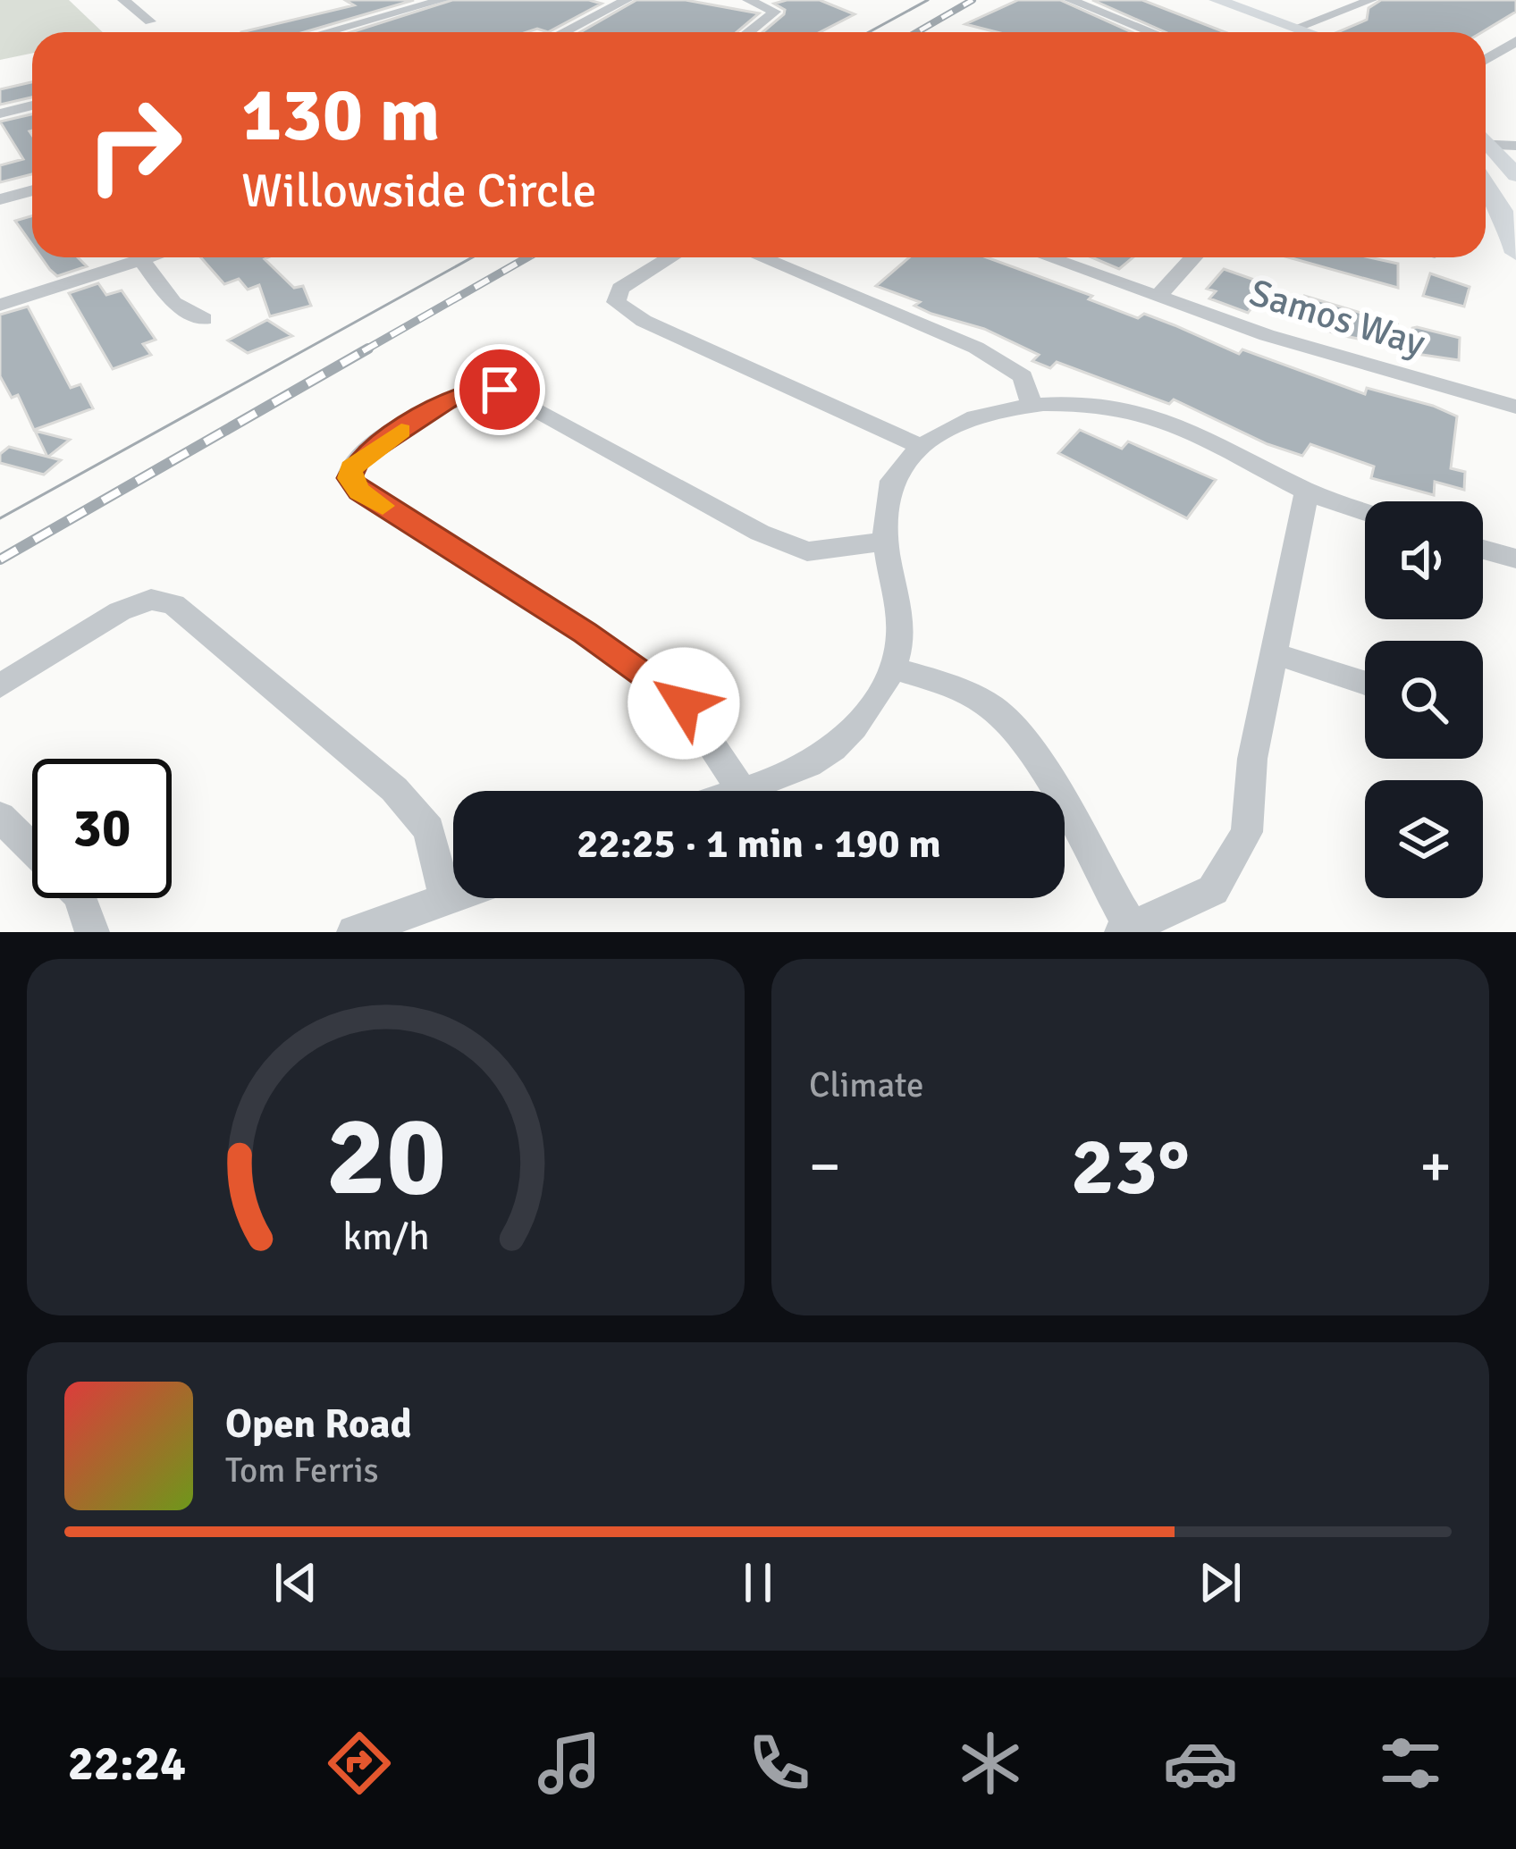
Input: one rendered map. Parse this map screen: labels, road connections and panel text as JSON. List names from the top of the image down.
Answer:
{
  "streets": {
    "street": ["Samos Way"]
  },
  "page": {
    "turn": ["130 m", "Willowside Circle"],
    "limit": "30",
    "trip": "22:25 · 1 min · 190 m",
    "tile": "Climate",
    "heat": ["−", "23°", "+"],
    "song": ["Open Road", "Tom Ferris"],
    "tabs": "22:24",
    "gauge": ["20", "km/h"]
  }
}
